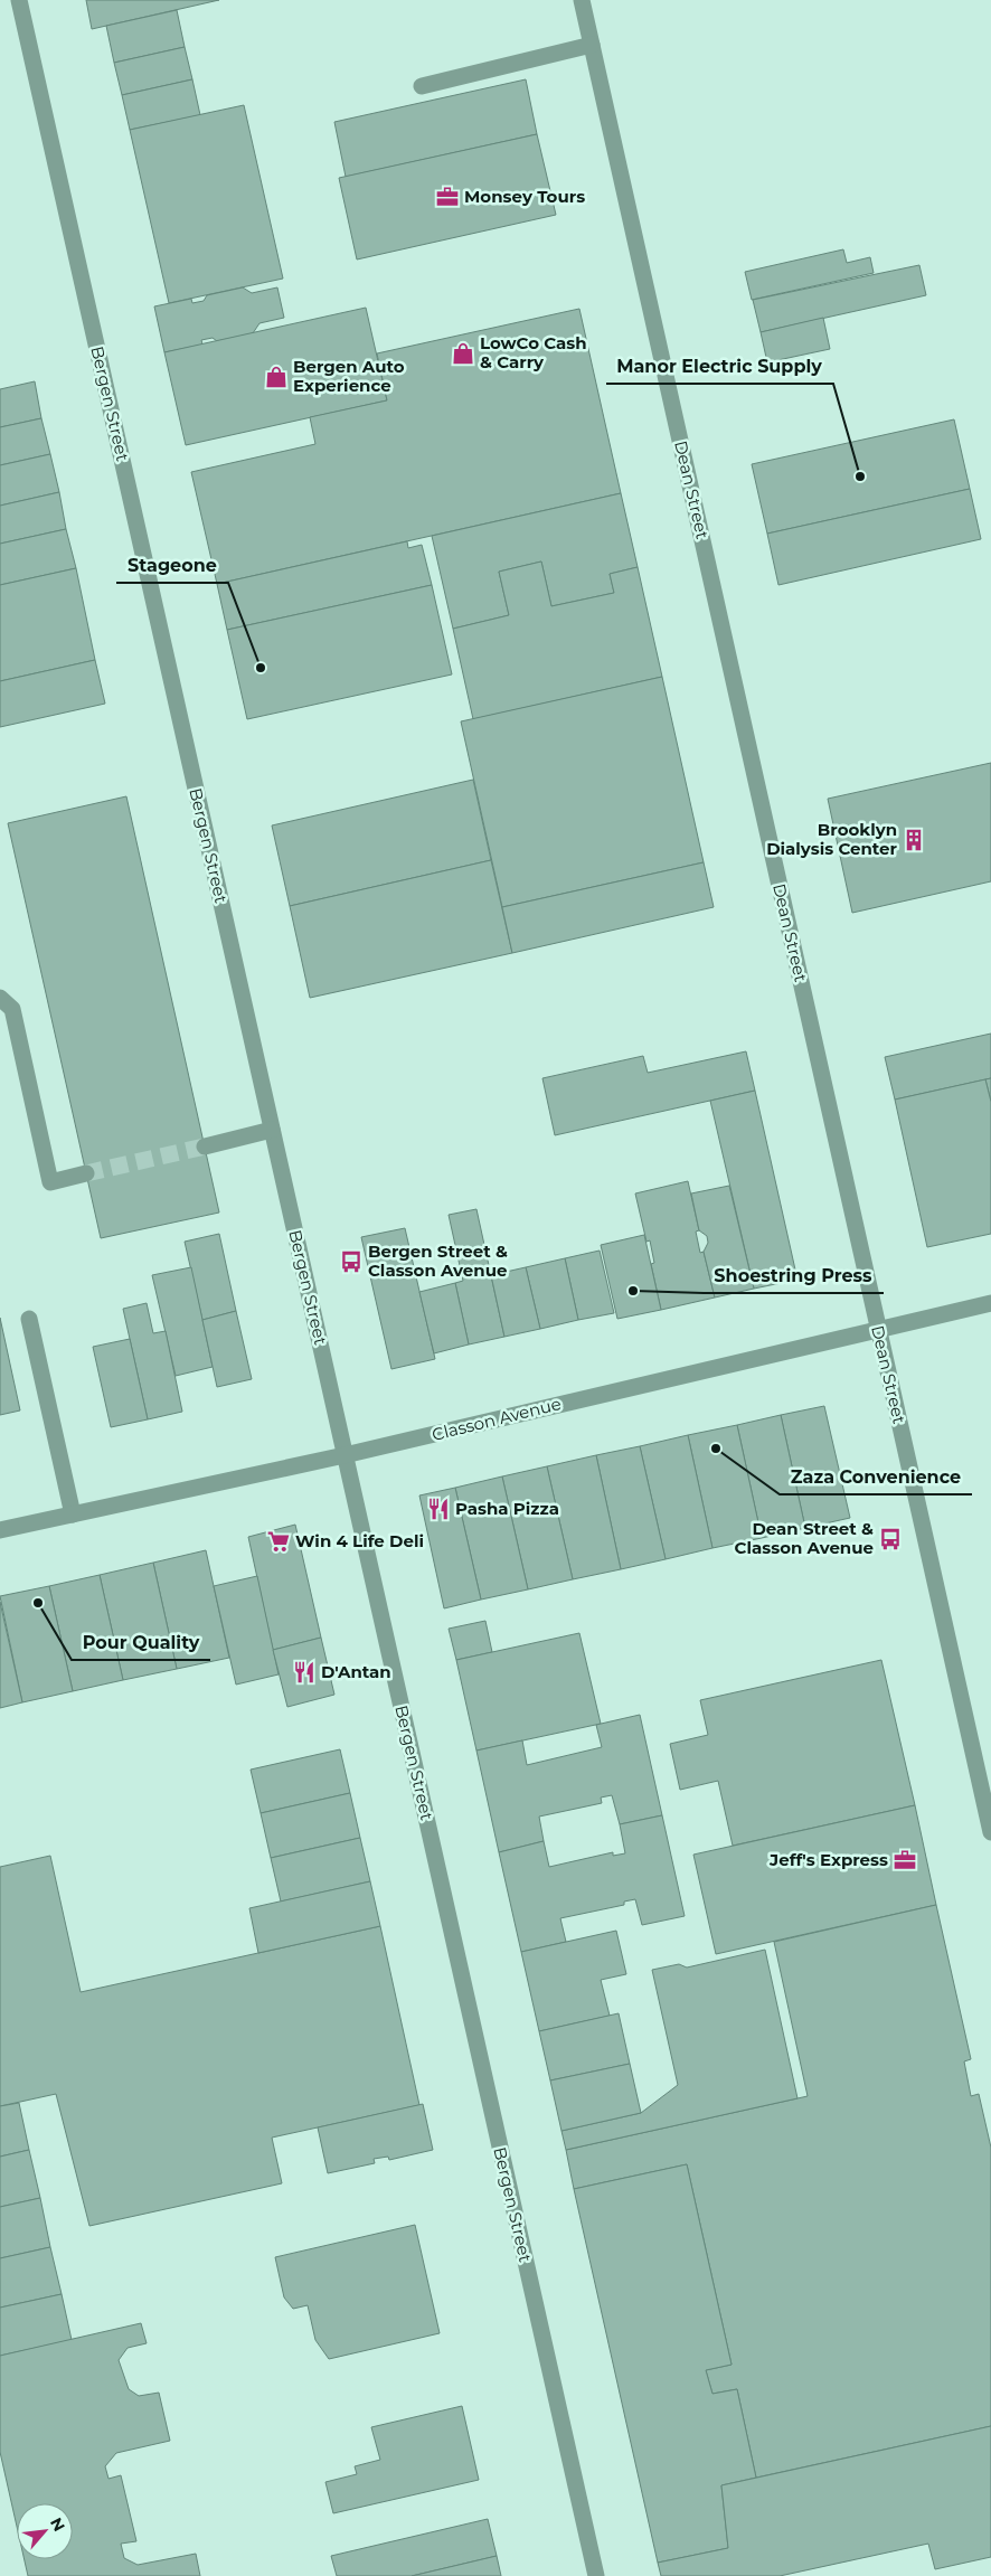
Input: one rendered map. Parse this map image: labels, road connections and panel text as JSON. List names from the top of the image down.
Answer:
{
  "streets": {
    "street": ["Bergen Street", "Dean Street", "Classon Avenue"]
  },
  "crossings": [
    ["Bergen Street", "Classon Avenue"],
    ["Dean Street", "Classon Avenue"]
  ],
  "places": {
    "office": ["Monsey Tours", "Jeff's Express"],
    "shop": ["LowCo Cash & Carry", "Bergen Auto Experience"],
    "other": [
      "Manor Electric Supply",
      "Stageone",
      "Shoestring Press",
      "Zaza Convenience",
      "Pour Quality"
    ],
    "building": ["Brooklyn Dialysis Center"],
    "bus stop": ["Bergen Street & Classon Avenue", "Dean Street & Classon Avenue"],
    "restaurant": ["Pasha Pizza", "D'Antan"],
    "supermarket": ["Win 4 Life Deli"]
  },
  "north": "top right"
}
